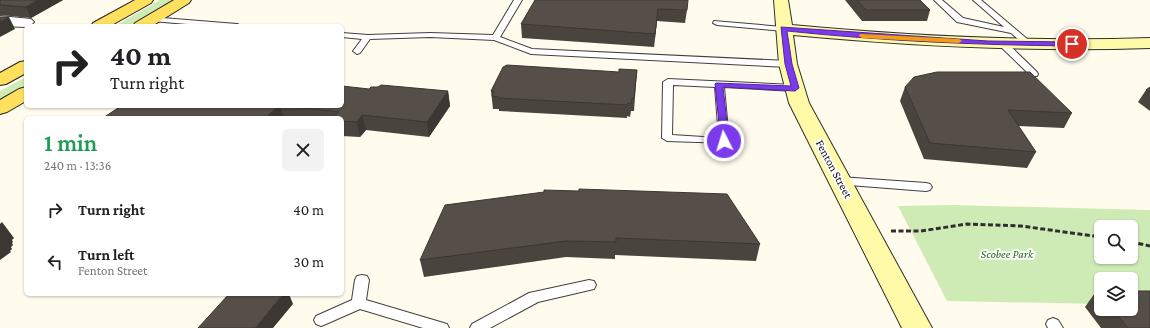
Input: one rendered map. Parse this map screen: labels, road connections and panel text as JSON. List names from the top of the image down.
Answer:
{
  "streets": {
    "street": ["Fenton Street"]
  },
  "parks": ["Scobee Park"],
  "page": {
    "turn": ["40 m", "Turn right"],
    "heading": ["1 min", "240 m · 13:36"],
    "list": [
      {
        "name": "Turn right",
        "value": "40 m"
      },
      {
        "name": "Turn left",
        "note": "Fenton Street",
        "value": "30 m"
      }
    ]
  }
}
